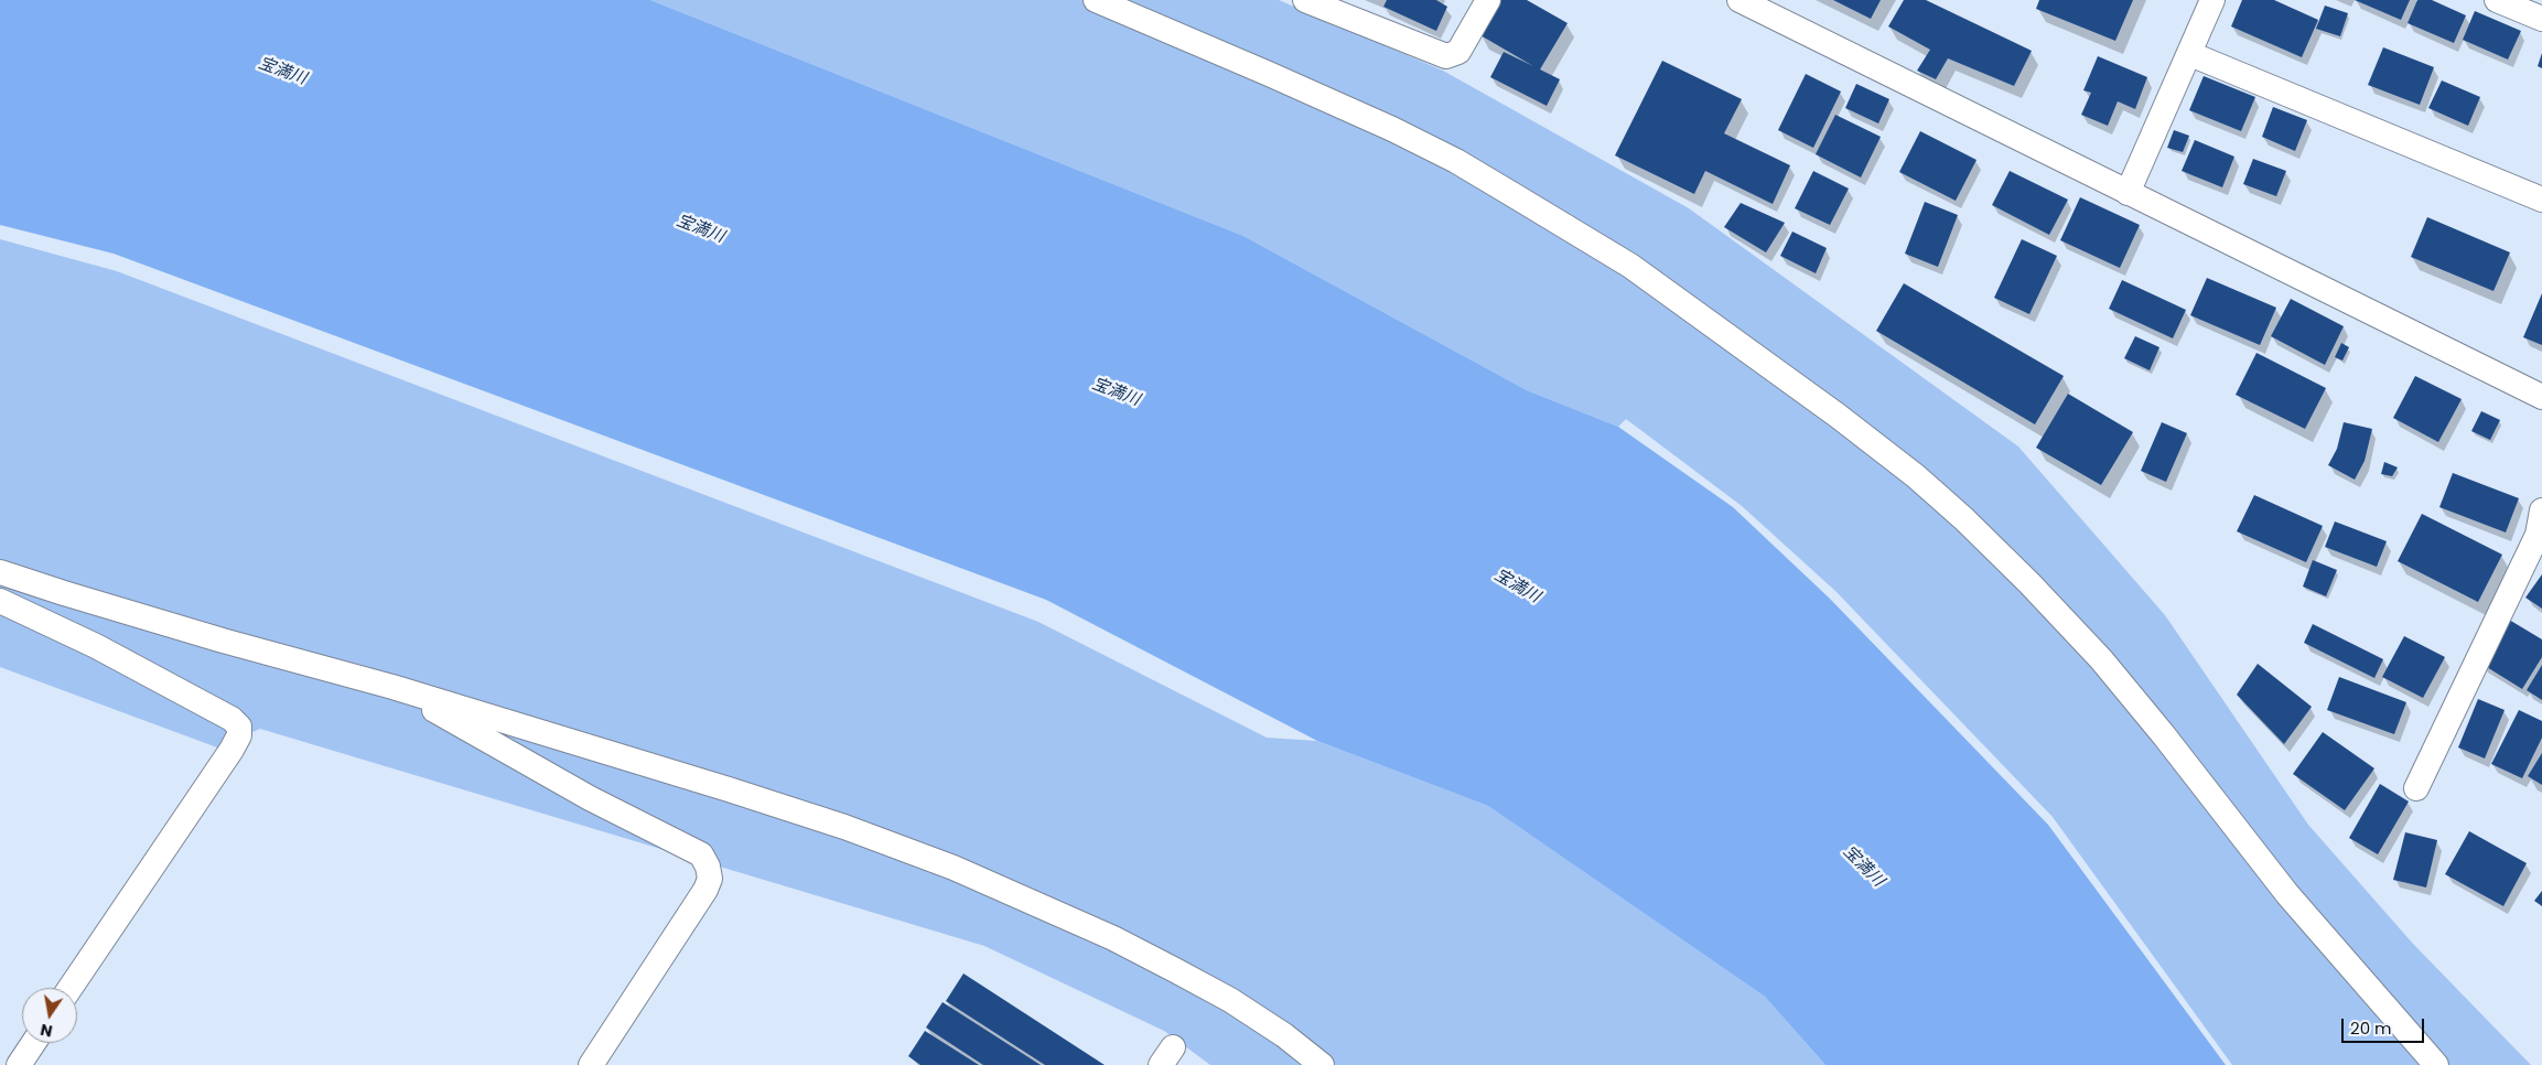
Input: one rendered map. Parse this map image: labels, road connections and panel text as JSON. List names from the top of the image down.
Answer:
{
  "water": ["宝満川"],
  "scale_bar": "20 m",
  "north": "bottom"
}
